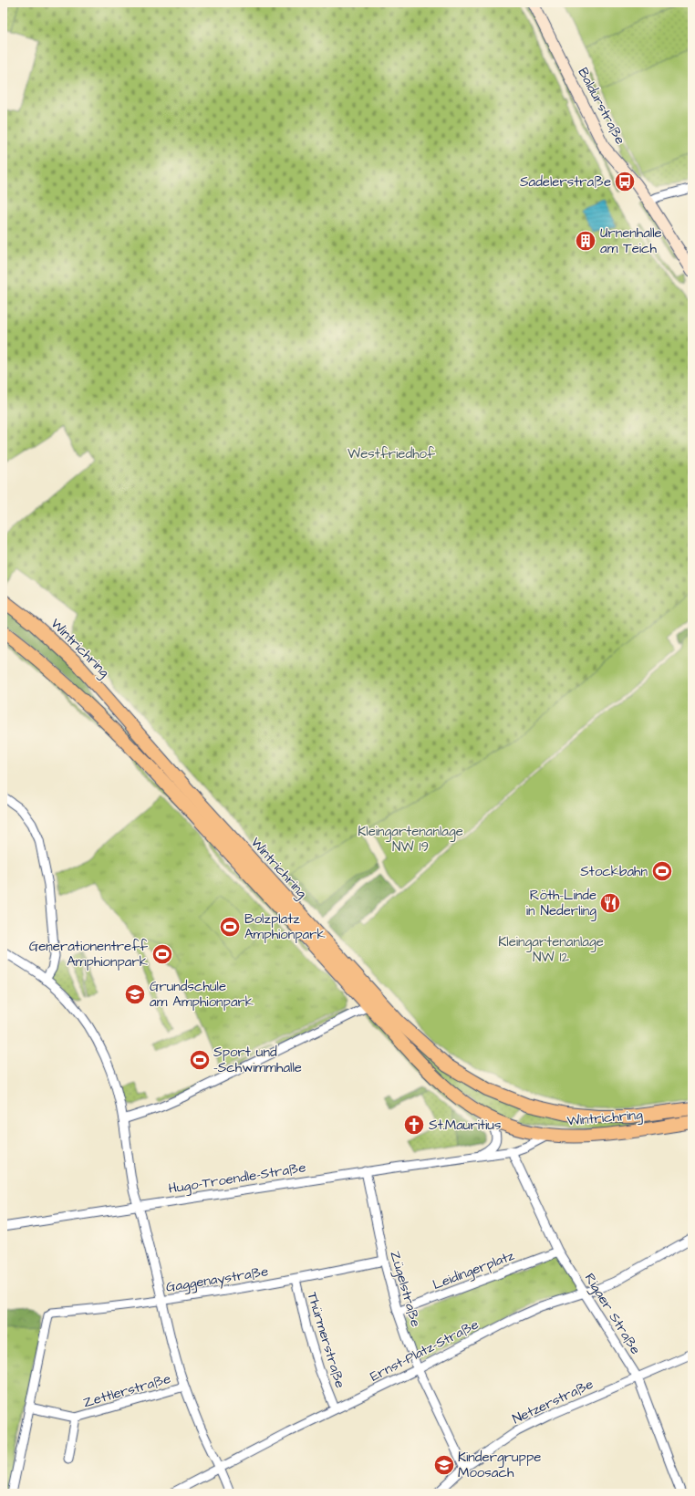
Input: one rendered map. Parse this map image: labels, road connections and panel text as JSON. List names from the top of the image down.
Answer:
{
  "streets": {
    "main road": ["Wintrichring"],
    "street": [
      "Baldurstraße",
      "Hugo-Troendle-Straße",
      "Leidingerplatz",
      "Gaggenaystraße",
      "Zügelstraße",
      "Rigaer Straße",
      "Thürmerstraße",
      "Ernst-Platz-Straße",
      "Zettlerstraße",
      "Netzerstraße"
    ]
  },
  "crossings": [
    ["Wintrichring", "Hugo-Troendle-Straße"],
    ["Hugo-Troendle-Straße", "Zügelstraße"],
    ["Hugo-Troendle-Straße", "Rigaer Straße"],
    ["Leidingerplatz", "Zügelstraße"],
    ["Leidingerplatz", "Rigaer Straße"],
    ["Gaggenaystraße", "Zügelstraße"],
    ["Gaggenaystraße", "Thürmerstraße"],
    ["Gaggenaystraße", "Zettlerstraße"],
    ["Zügelstraße", "Ernst-Platz-Straße"],
    ["Zügelstraße", "Netzerstraße"],
    ["Rigaer Straße", "Ernst-Platz-Straße"],
    ["Rigaer Straße", "Netzerstraße"],
    ["Thürmerstraße", "Ernst-Platz-Straße"]
  ],
  "parks": ["Westfriedhof", "Kleingartenanlage NW 19", "Kleingartenanlage NW 12"],
  "places": {
    "bus stop": ["Sadelerstraße"],
    "building": ["Urnenhalle am Teich"],
    "sports": [
      "Stockbahn",
      "Bolzplatz Amphionpark",
      "Generationentreff Amphionpark",
      "Sport und -Schwimmhalle"
    ],
    "restaurant": ["Röth-Linde in Nederling"],
    "school or university": ["Grundschule am Amphionpark", "Kindergruppe Moosach"],
    "church": ["St.Mauritius"]
  }
}
